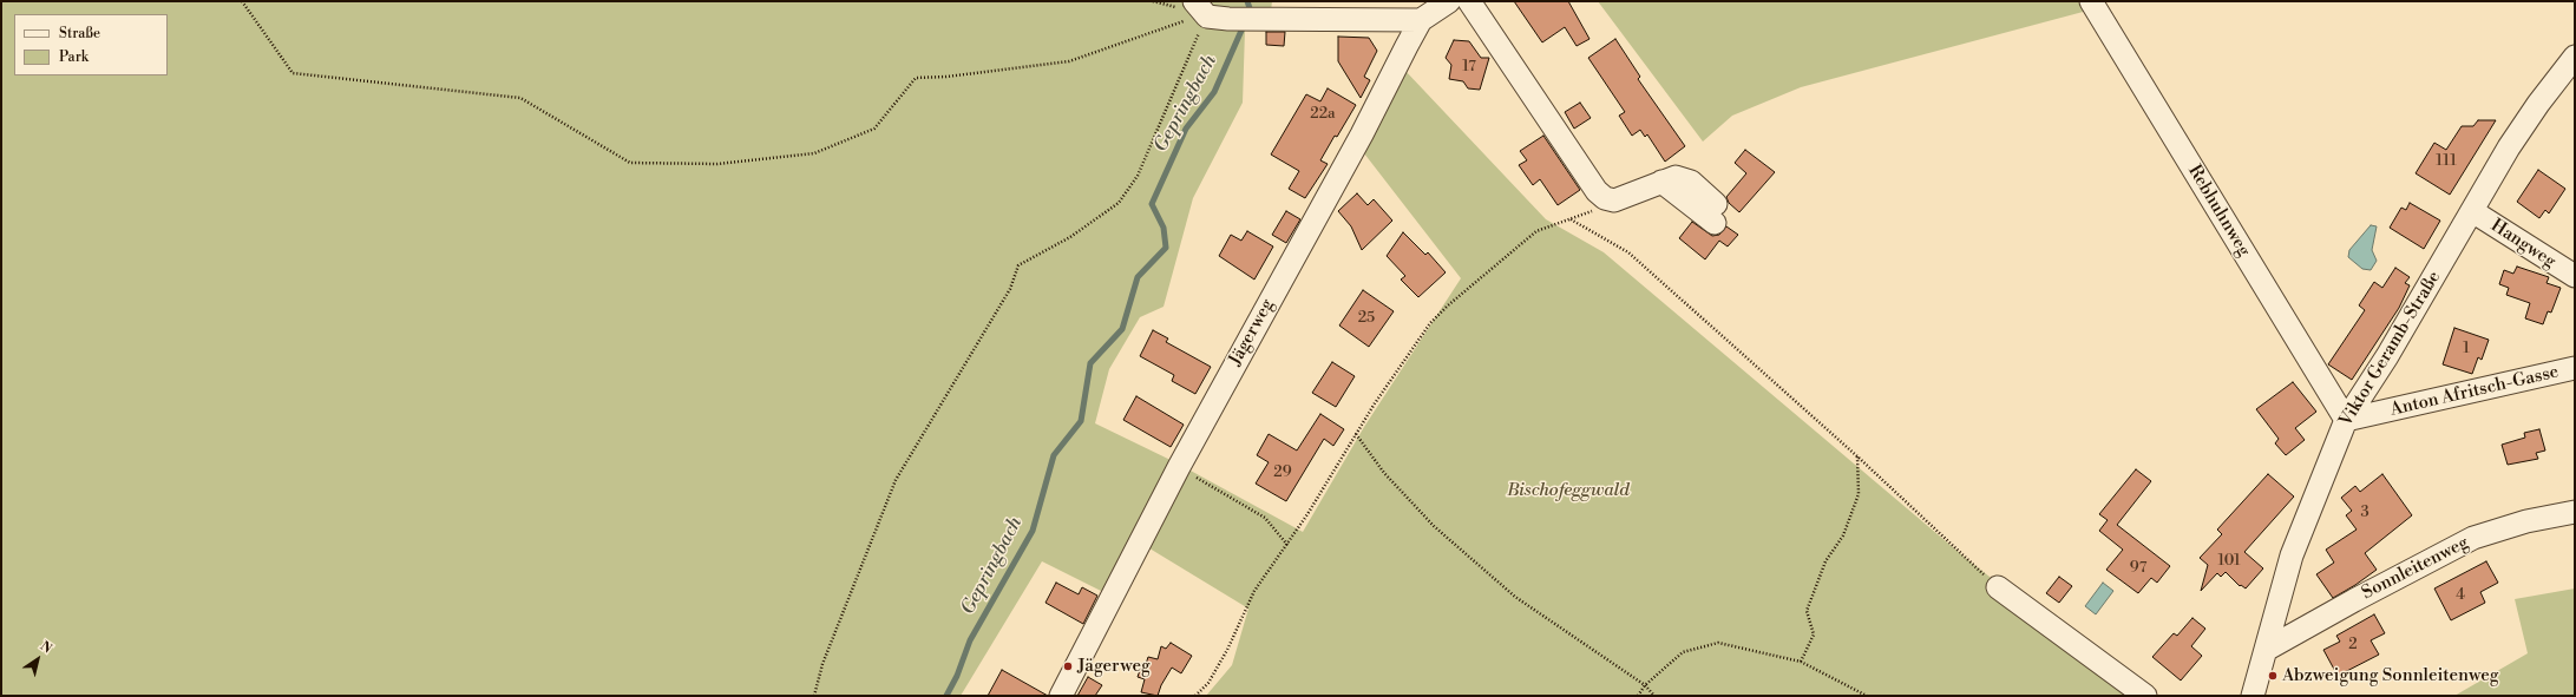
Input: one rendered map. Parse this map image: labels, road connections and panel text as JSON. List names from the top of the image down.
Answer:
{
  "streets": {
    "street": [
      "Rebhuhnweg",
      "Hangweg",
      "Jägerweg",
      "Viktor Geramb-Straße",
      "Anton Afritsch-Gasse",
      "Sonnleitenweg"
    ]
  },
  "crossings": [
    ["Rebhuhnweg", "Viktor Geramb-Straße"],
    ["Rebhuhnweg", "Anton Afritsch-Gasse"],
    ["Hangweg", "Viktor Geramb-Straße"],
    ["Viktor Geramb-Straße", "Anton Afritsch-Gasse"],
    ["Viktor Geramb-Straße", "Sonnleitenweg"]
  ],
  "water": ["Gepringbach"],
  "parks": ["Bischofeggwald"],
  "places": ["Jägerweg", "Abzweigung Sonnleitenweg"],
  "house_numbers": [
    "17",
    "22a",
    "111",
    "25",
    "1",
    "29",
    "3",
    "101",
    "97",
    "4",
    "2"
  ],
  "legend": ["Straße", "Park"],
  "north": "top right"
}
